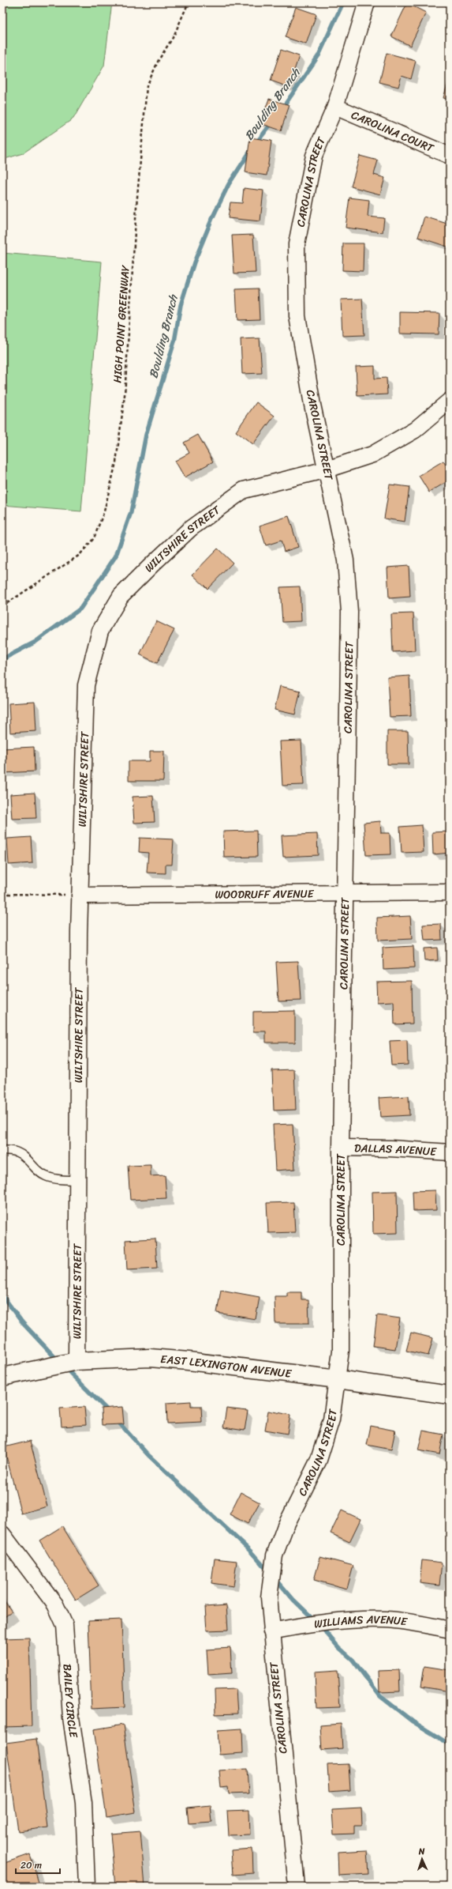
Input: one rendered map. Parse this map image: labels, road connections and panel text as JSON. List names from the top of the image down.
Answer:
{
  "streets": {
    "main road": ["EAST LEXINGTON AVENUE"],
    "street": [
      "CAROLINA COURT",
      "CAROLINA STREET",
      "WILTSHIRE STREET",
      "WOODRUFF AVENUE",
      "DALLAS AVENUE",
      "WILLIAMS AVENUE",
      "BAILEY CIRCLE"
    ],
    "path": ["HIGH POINT GREENWAY"]
  },
  "crossings": [
    ["CAROLINA COURT", "CAROLINA STREET"],
    ["CAROLINA STREET", "WILTSHIRE STREET"],
    ["CAROLINA STREET", "WOODRUFF AVENUE"],
    ["CAROLINA STREET", "DALLAS AVENUE"],
    ["CAROLINA STREET", "EAST LEXINGTON AVENUE"],
    ["CAROLINA STREET", "WILLIAMS AVENUE"],
    ["WILTSHIRE STREET", "WOODRUFF AVENUE"],
    ["WILTSHIRE STREET", "EAST LEXINGTON AVENUE"]
  ],
  "water": ["Boulding Branch"],
  "scale_bar": "20 m",
  "north": "top"
}
